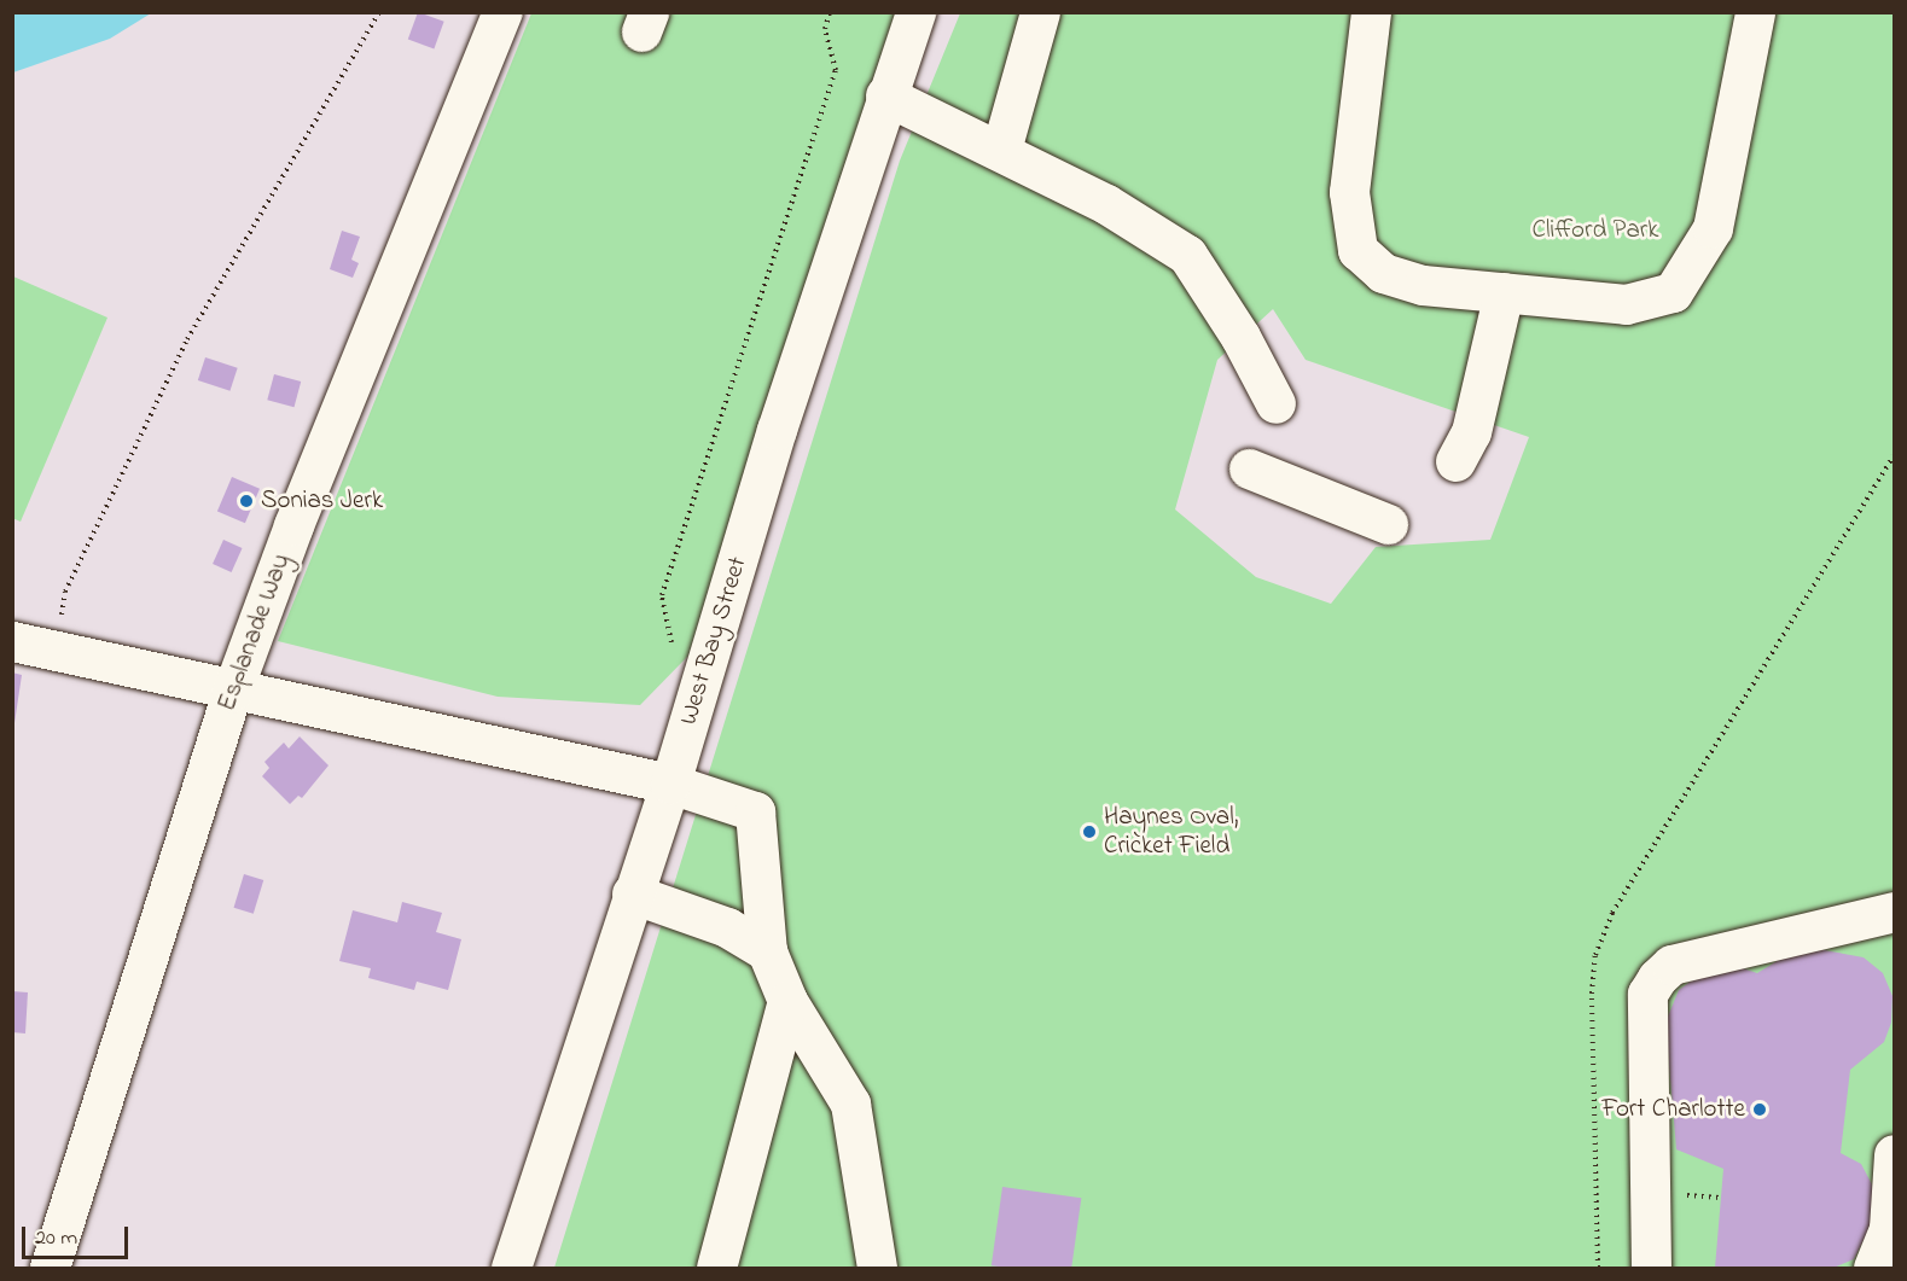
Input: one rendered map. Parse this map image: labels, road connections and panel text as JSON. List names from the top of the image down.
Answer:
{
  "streets": {
    "main road": ["Esplanade Way", "West Bay Street"]
  },
  "parks": ["Clifford Park"],
  "places": ["Sonias Jerk", "Haynes Oval, Cricket Field", "Fort Charlotte"],
  "scale_bar": "20 m"
}
